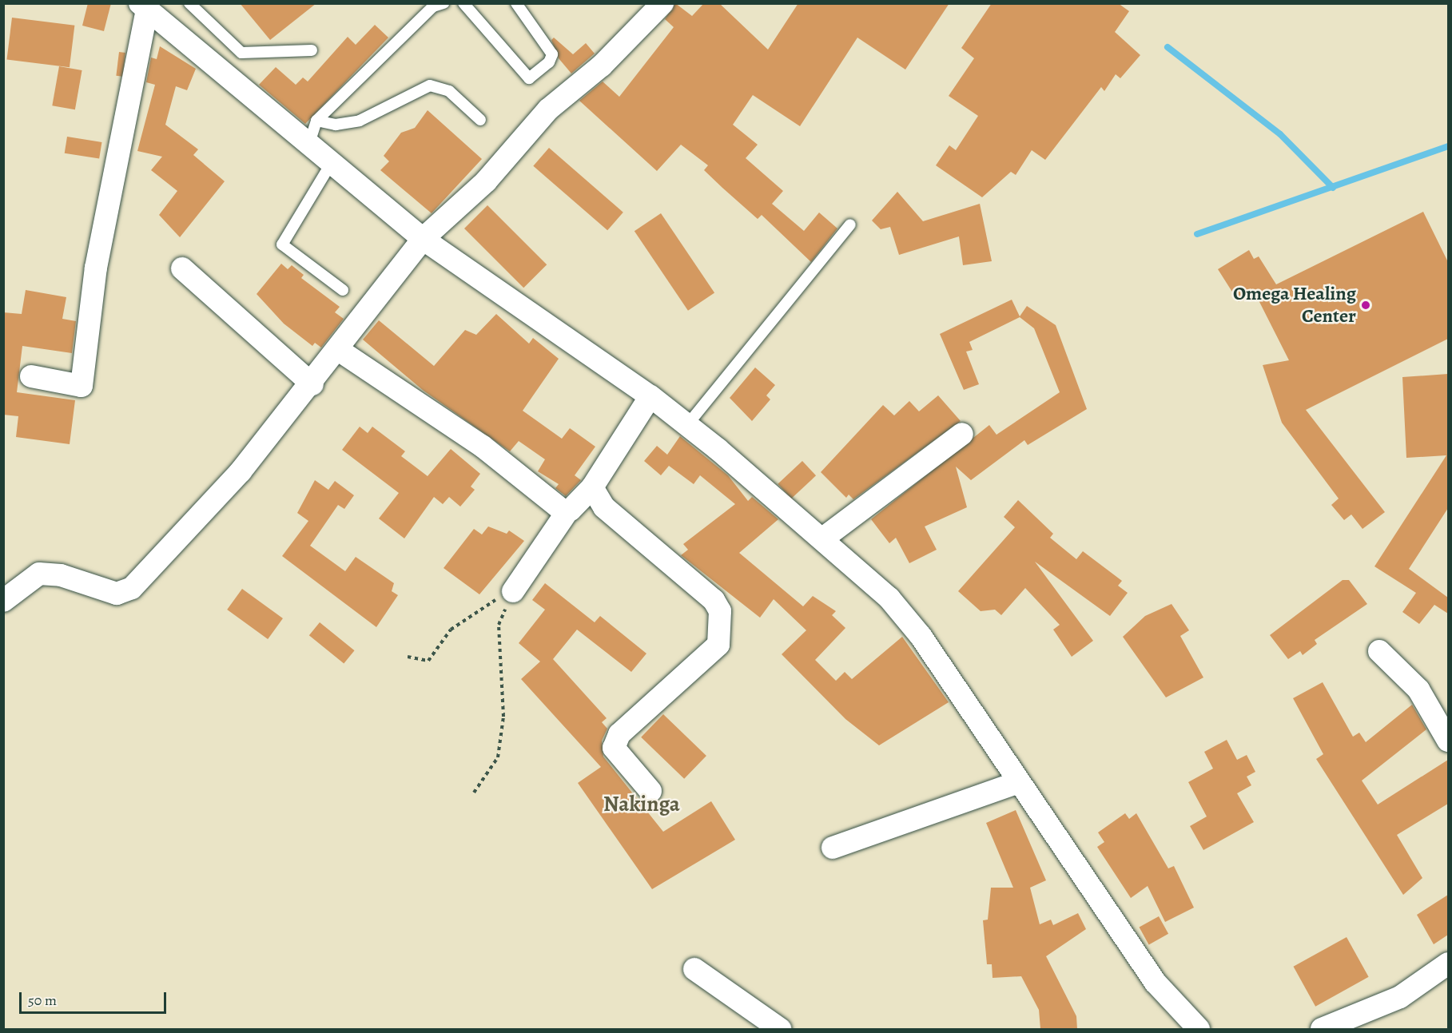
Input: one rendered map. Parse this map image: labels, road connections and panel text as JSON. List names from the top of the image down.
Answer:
{
  "districts": ["Nakinga"],
  "places": ["Omega Healing Center"],
  "scale_bar": "50 m"
}
